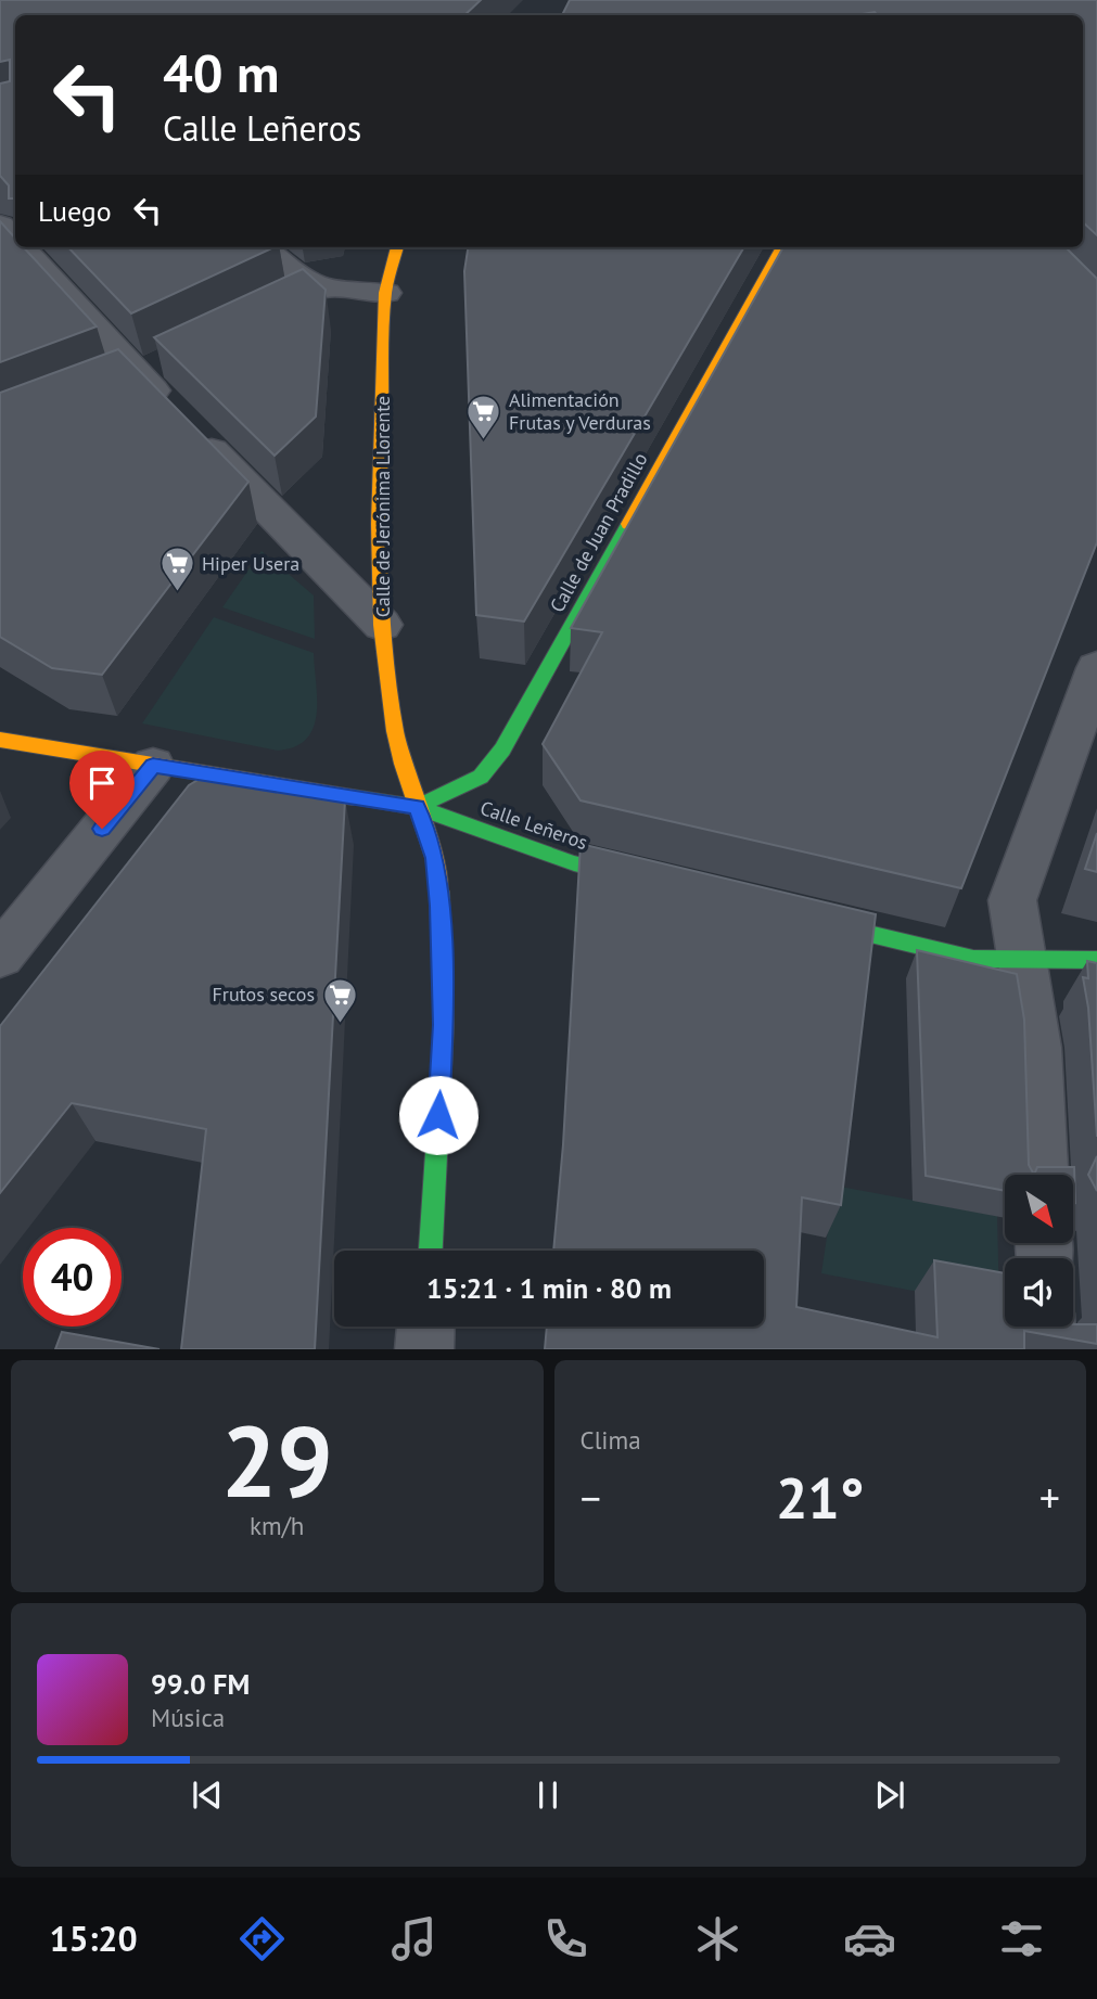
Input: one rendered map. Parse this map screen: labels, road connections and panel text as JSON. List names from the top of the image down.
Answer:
{
  "streets": {
    "street": ["Calle de Jerónima Llorente", "Calle de Juan Pradillo", "Calle Leñeros"]
  },
  "crossings": [
    ["Calle de Jerónima Llorente", "Calle de Juan Pradillo"],
    ["Calle de Jerónima Llorente", "Calle Leñeros"],
    ["Calle de Juan Pradillo", "Calle Leñeros"]
  ],
  "places": {
    "supermarket": ["Alimentación Frutas y Verduras", "Hiper Usera", "Frutos secos"]
  },
  "north": "bottom right",
  "page": {
    "turn": ["40 m", "Calle Leñeros"],
    "then": "Luego",
    "limit": "40",
    "trip": "15:21 · 1 min · 80 m",
    "tile": [
      ["29", "km/h"],
      "Clima"
    ],
    "heat": ["−", "21°", "+"],
    "song": ["99.0 FM", "Música"],
    "tabs": "15:20"
  }
}
